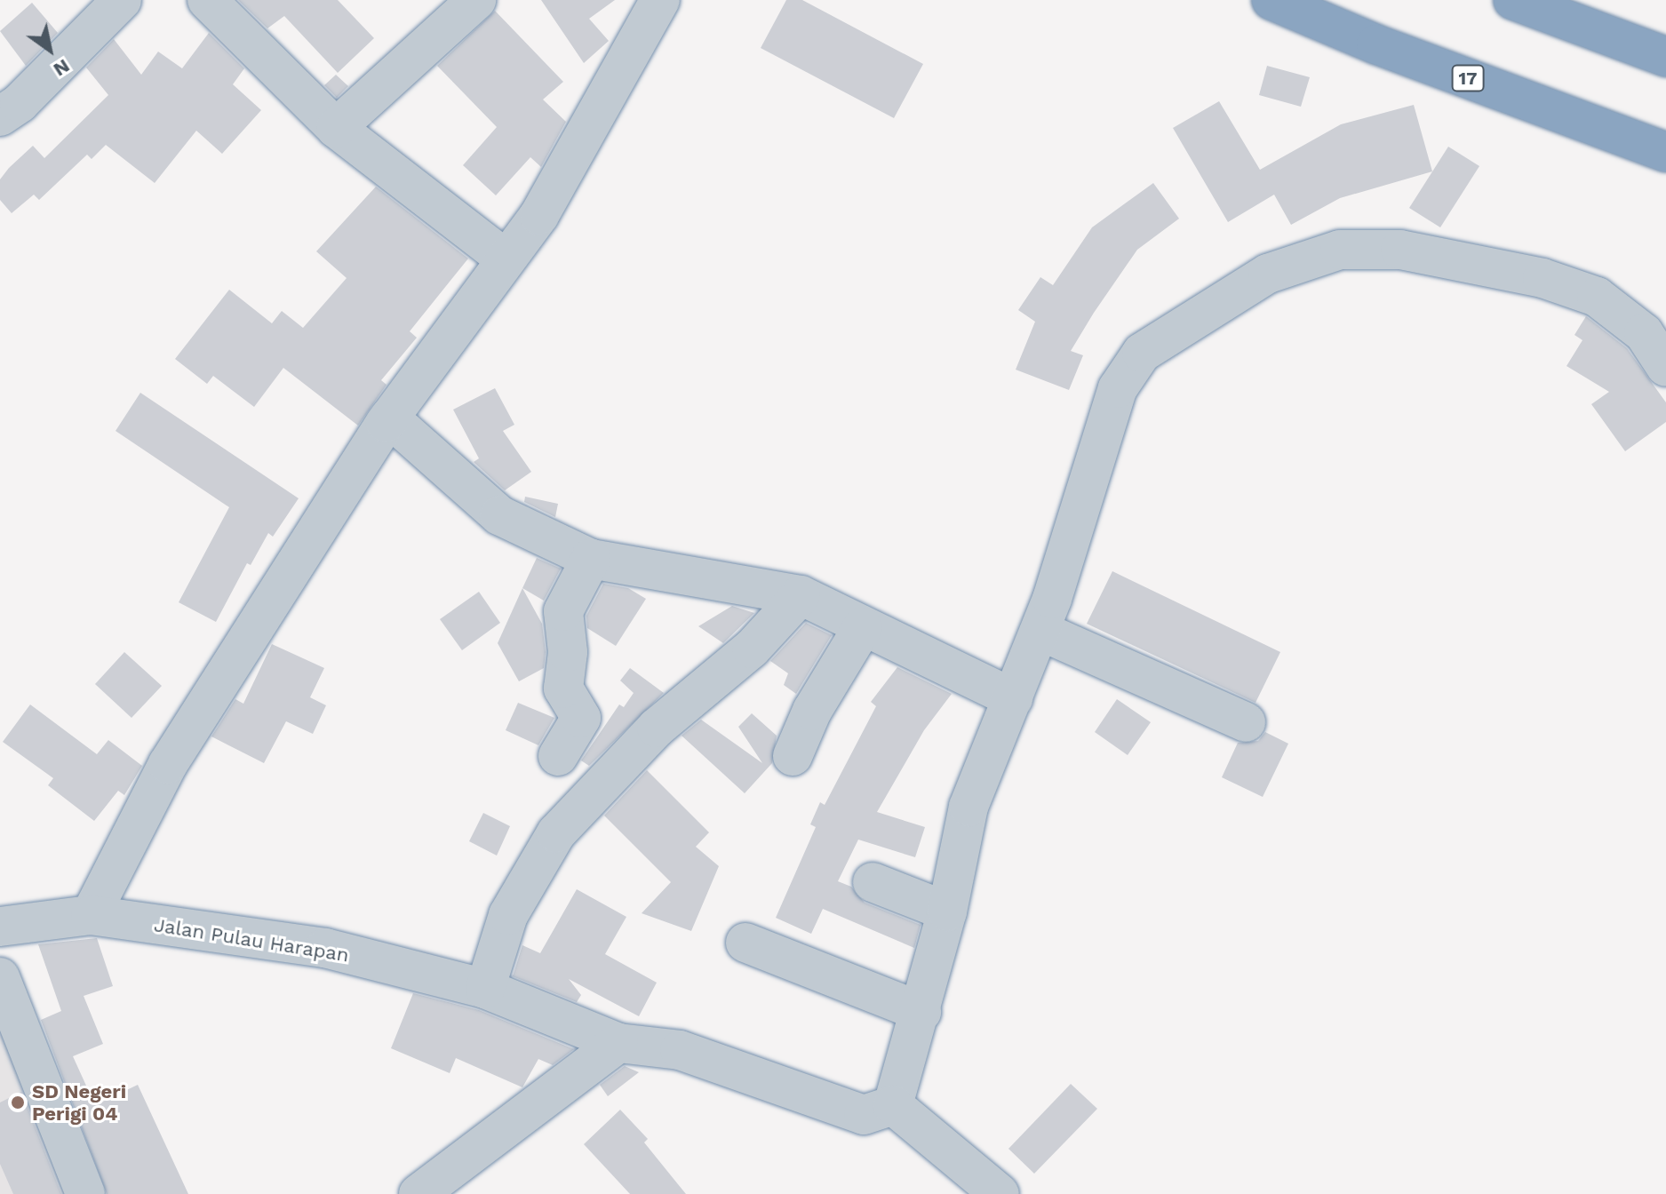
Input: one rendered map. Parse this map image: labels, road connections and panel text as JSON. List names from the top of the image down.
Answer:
{
  "streets": {
    "highway": ["17"],
    "street": ["Jalan Pulau Harapan"]
  },
  "places": ["SD Negeri Perigi 04"],
  "north": "bottom right"
}
